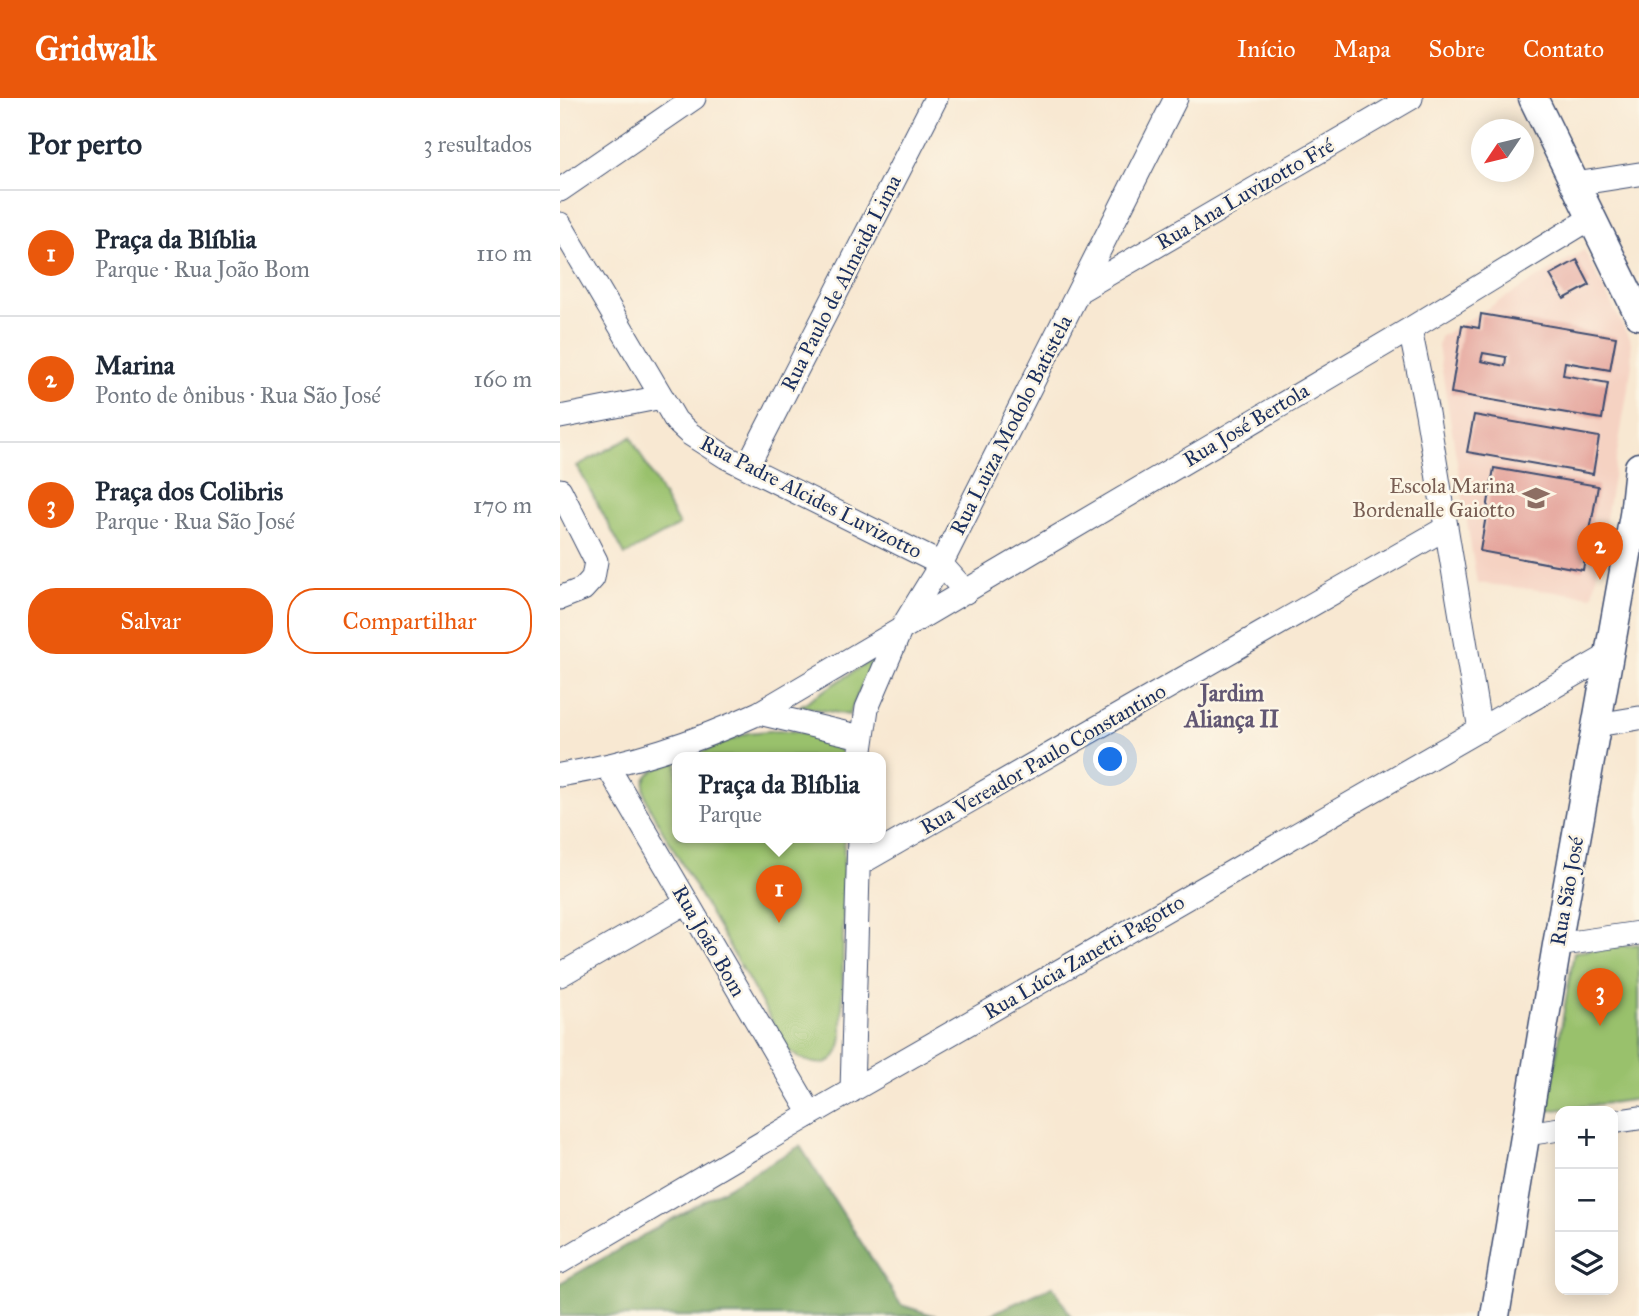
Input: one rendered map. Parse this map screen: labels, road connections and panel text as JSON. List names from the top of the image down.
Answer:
{
  "streets": {
    "street": [
      "Rua Ana Luvizotto Fré",
      "Rua Paulo de Almeida Lima",
      "Rua Luiza Modolo Batistela",
      "Rua José Bertola",
      "Rua Padre Alcides Luvizotto",
      "Rua Vereador Paulo Constantino",
      "Rua São José",
      "Rua João Bom",
      "Rua Lúcia Zanetti Pagotto"
    ]
  },
  "crossings": [
    ["Rua Ana Luvizotto Fré", "Rua Luiza Modolo Batistela"],
    ["Rua Paulo de Almeida Lima", "Rua Padre Alcides Luvizotto"],
    ["Rua Luiza Modolo Batistela", "Rua José Bertola"],
    ["Rua Luiza Modolo Batistela", "Rua Padre Alcides Luvizotto"],
    ["Rua José Bertola", "Rua Padre Alcides Luvizotto"],
    ["Rua José Bertola", "Rua João Bom"],
    ["Rua São José", "Rua Lúcia Zanetti Pagotto"],
    ["Rua João Bom", "Rua Lúcia Zanetti Pagotto"]
  ],
  "districts": ["Jardim Aliança II"],
  "places": {
    "school or university": ["Escola Marina Bordenalle Gaiotto"]
  },
  "north": "bottom left",
  "page": {
    "header": "Gridwalk",
    "nav": [
      "Início",
      "Mapa",
      "Sobre",
      "Contato"
    ],
    "heading": ["Por perto", "3 resultados"],
    "list": [
      {
        "mark": "1",
        "name": "Praça da Blíblia",
        "note": "Parque · Rua João Bom",
        "value": "110 m"
      },
      {
        "mark": "2",
        "name": "Marina",
        "note": "Ponto de ônibus · Rua São José",
        "value": "160 m"
      },
      {
        "mark": "3",
        "name": "Praça dos Colibris",
        "note": "Parque · Rua São José",
        "value": "170 m"
      }
    ],
    "pins": ["2", "1", "3"],
    "buttons": ["Salvar", "Compartilhar"],
    "popup": ["Praça da Blíblia", "Parque"],
    "map_buttons": ["+", "−"]
  }
}
